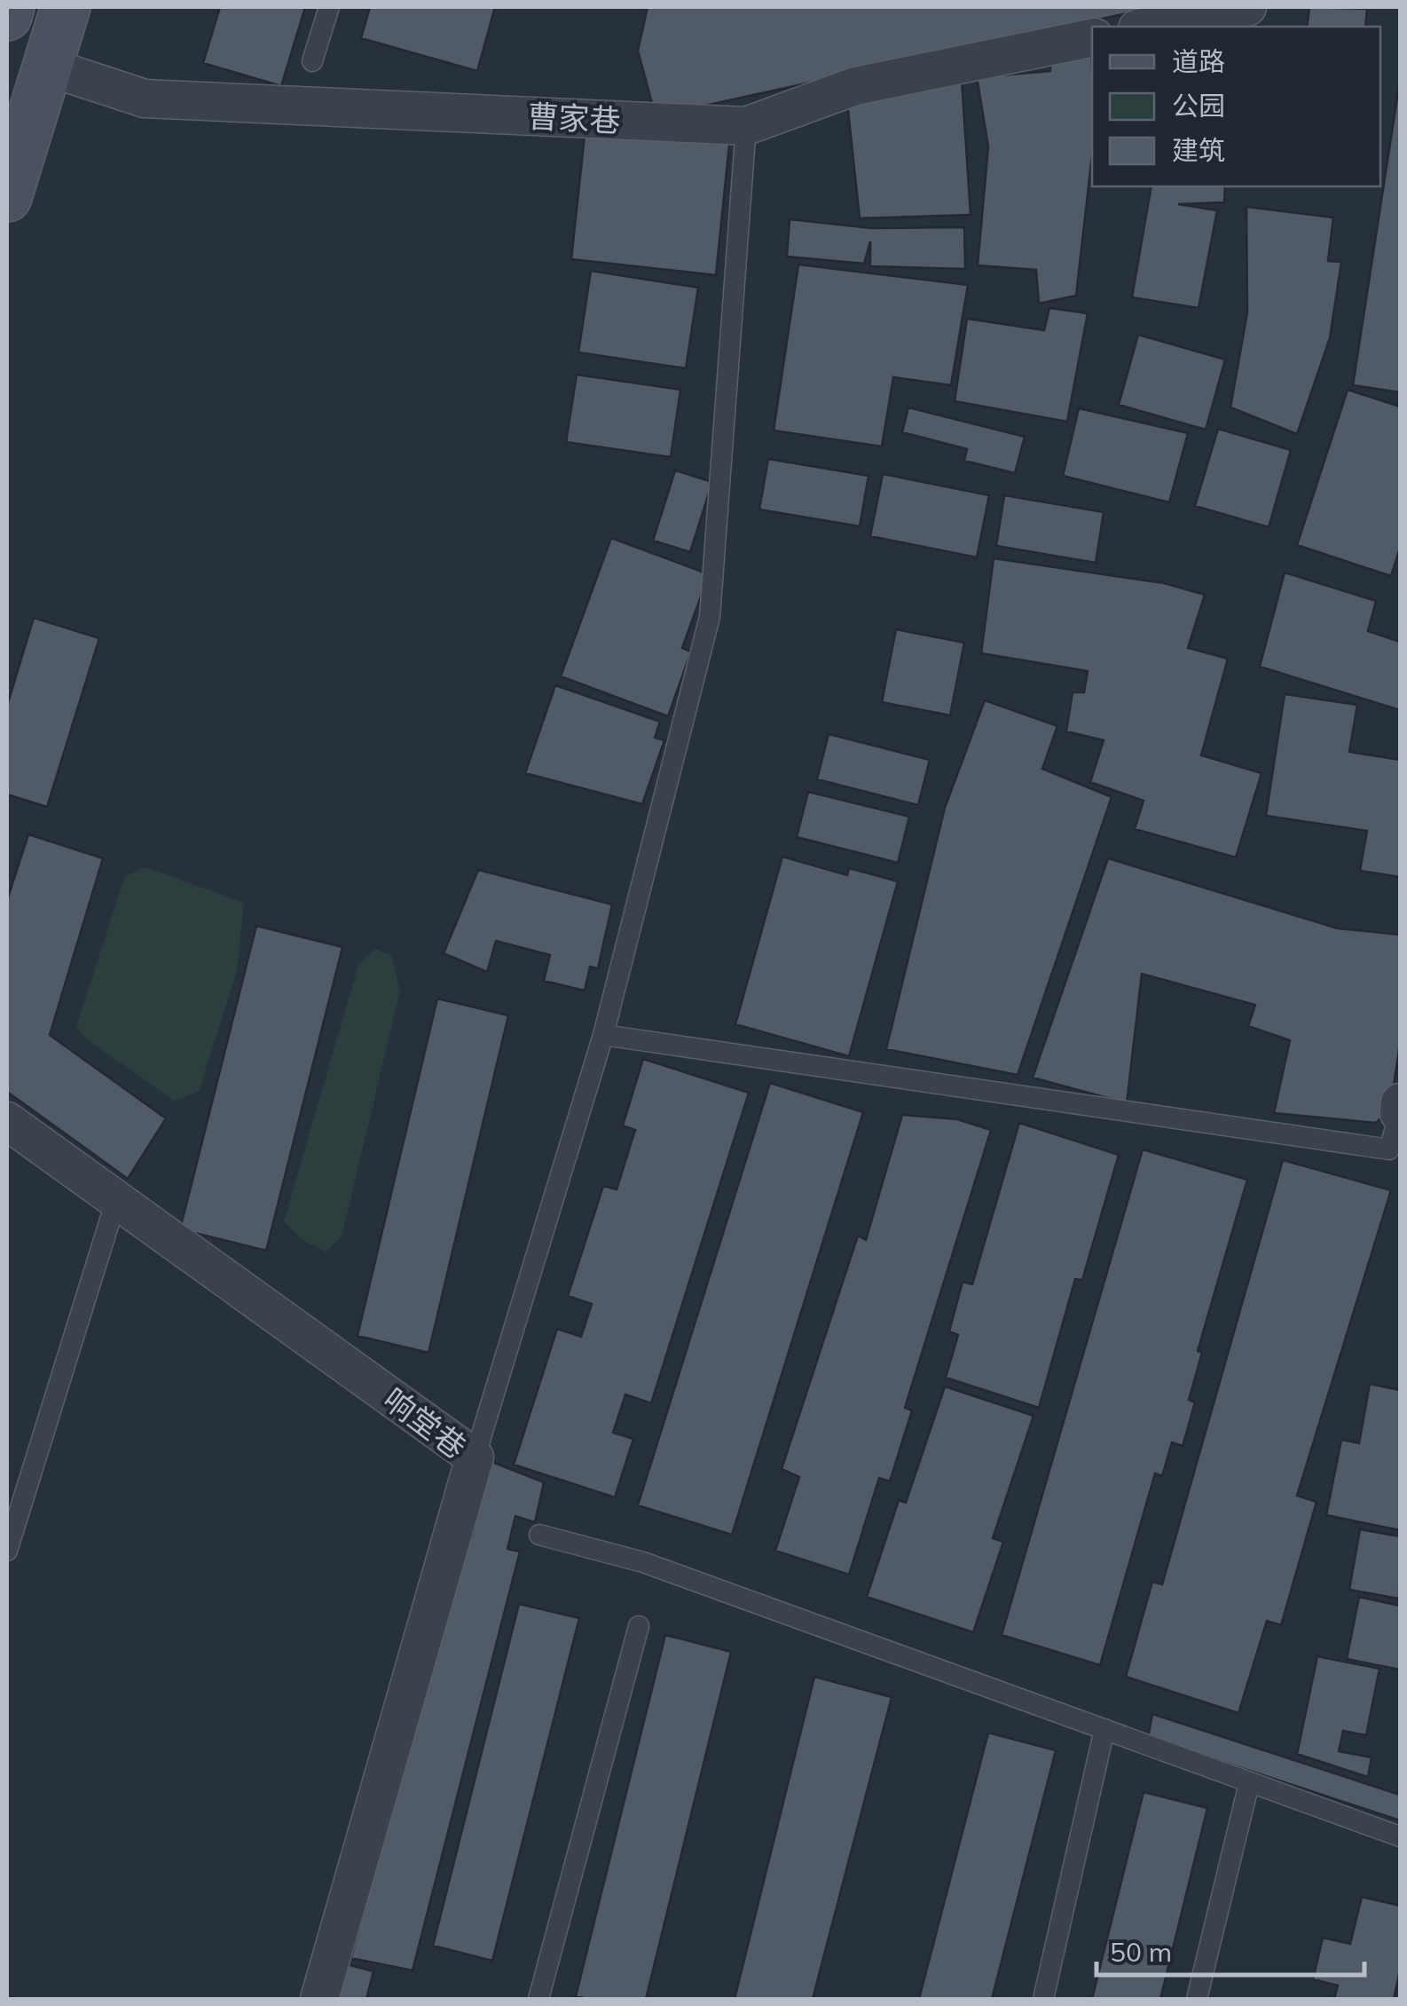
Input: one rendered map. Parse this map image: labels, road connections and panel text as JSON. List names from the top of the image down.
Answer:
{
  "streets": {
    "street": ["曹家巷", "响堂巷"]
  },
  "legend": ["道路", "公园", "建筑"],
  "scale_bar": "50 m"
}
